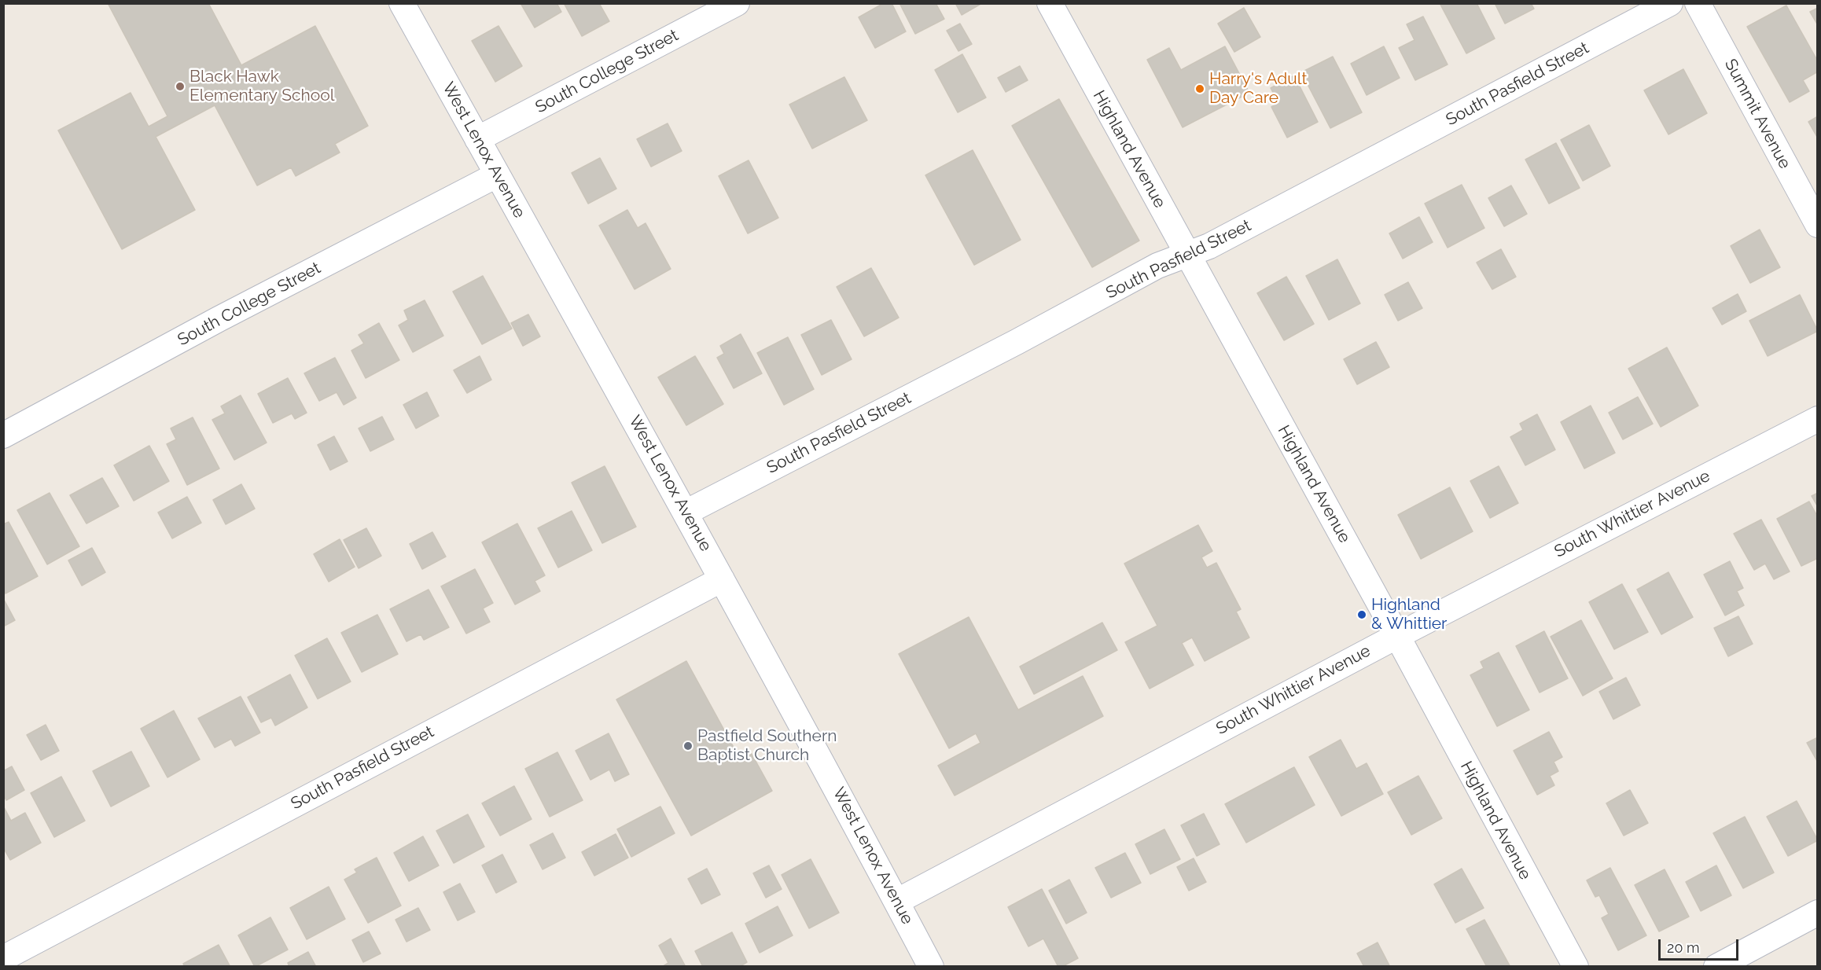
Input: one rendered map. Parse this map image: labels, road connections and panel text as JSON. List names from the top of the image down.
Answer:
{
  "streets": {
    "street": [
      "South College Street",
      "South Pasfield Street",
      "Summit Avenue",
      "Highland Avenue",
      "West Lenox Avenue",
      "South Whittier Avenue"
    ]
  },
  "crossings": [
    ["South College Street", "West Lenox Avenue"],
    ["South Pasfield Street", "Highland Avenue"],
    ["South Pasfield Street", "West Lenox Avenue"],
    ["Highland Avenue", "South Whittier Avenue"],
    ["West Lenox Avenue", "South Whittier Avenue"]
  ],
  "places": [
    "Black Hawk Elementary School",
    "Harry's Adult Day Care",
    "Highland & Whittier",
    "Pastfield Southern Baptist Church"
  ],
  "scale_bar": "20 m"
}
